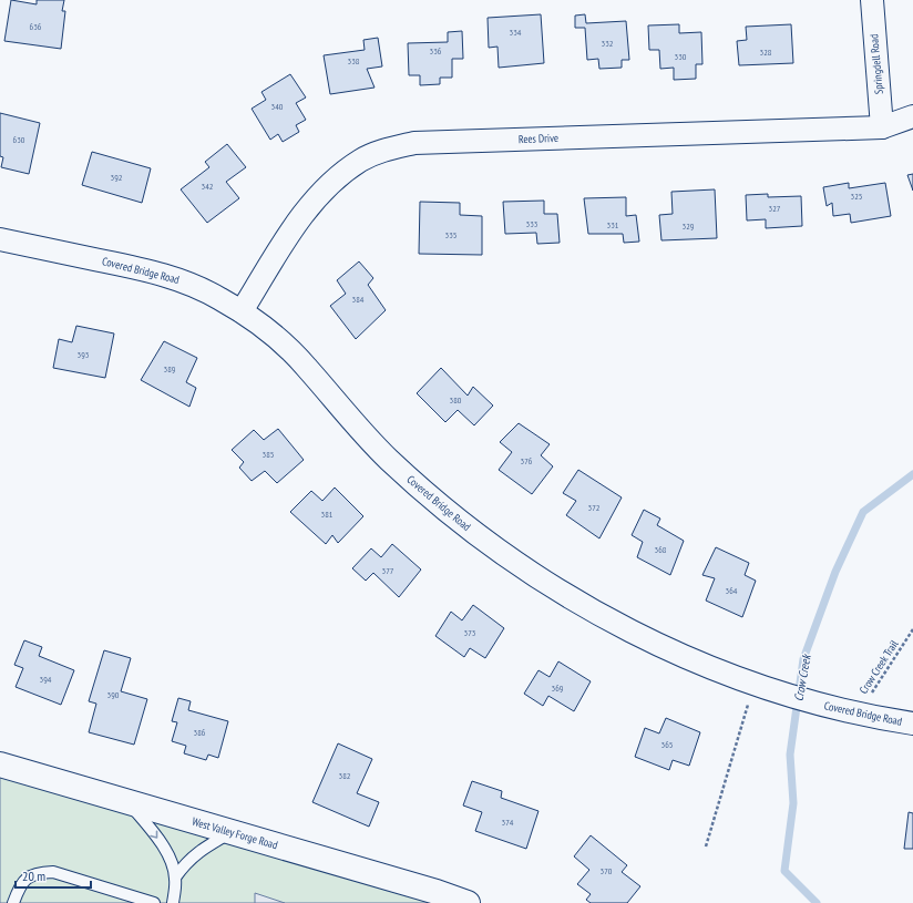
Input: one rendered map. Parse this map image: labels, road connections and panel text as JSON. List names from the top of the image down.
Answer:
{
  "streets": {
    "main road": ["West Valley Forge Road"],
    "street": ["Springdell Road", "Rees Drive", "Covered Bridge Road"],
    "path": ["Crow Creek Trail"]
  },
  "crossings": [
    ["Springdell Road", "Rees Drive"],
    ["Rees Drive", "Covered Bridge Road"],
    ["Covered Bridge Road", "Crow Creek Trail"]
  ],
  "water": ["Crow Creek"],
  "house_numbers": [
    "636",
    "334",
    "332",
    "336",
    "328",
    "330",
    "338",
    "340",
    "630",
    "392",
    "342",
    "325",
    "327",
    "333",
    "331",
    "329",
    "335",
    "384",
    "393",
    "389",
    "380",
    "385",
    "376",
    "372",
    "381",
    "368",
    "377",
    "364",
    "373",
    "394",
    "369",
    "390",
    "386",
    "365",
    "382",
    "374",
    "370"
  ],
  "scale_bar": "20 m"
}
